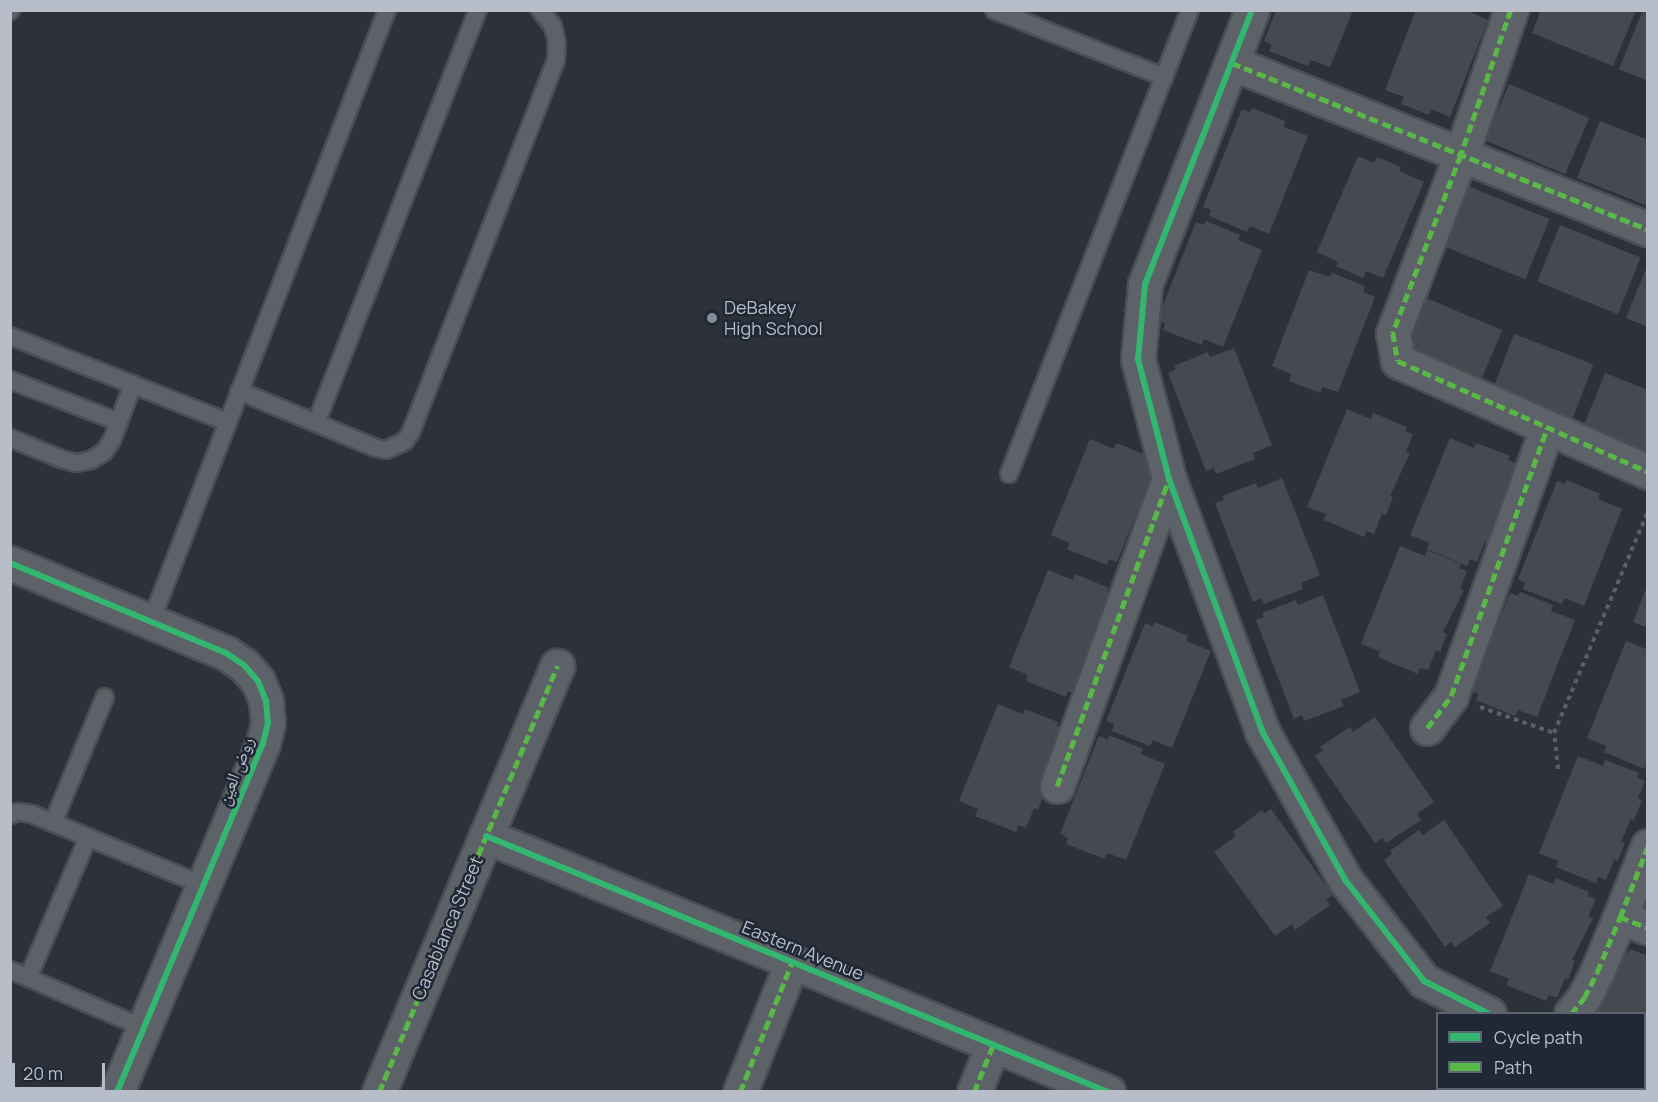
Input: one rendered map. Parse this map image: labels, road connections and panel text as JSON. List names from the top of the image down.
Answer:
{
  "streets": {
    "street": ["روض العين", "Casablanca Street", "Eastern Avenue"]
  },
  "crossings": [
    ["Casablanca Street", "Eastern Avenue"]
  ],
  "places": ["DeBakey High School"],
  "legend": ["Cycle path", "Path"],
  "scale_bar": "20 m"
}
